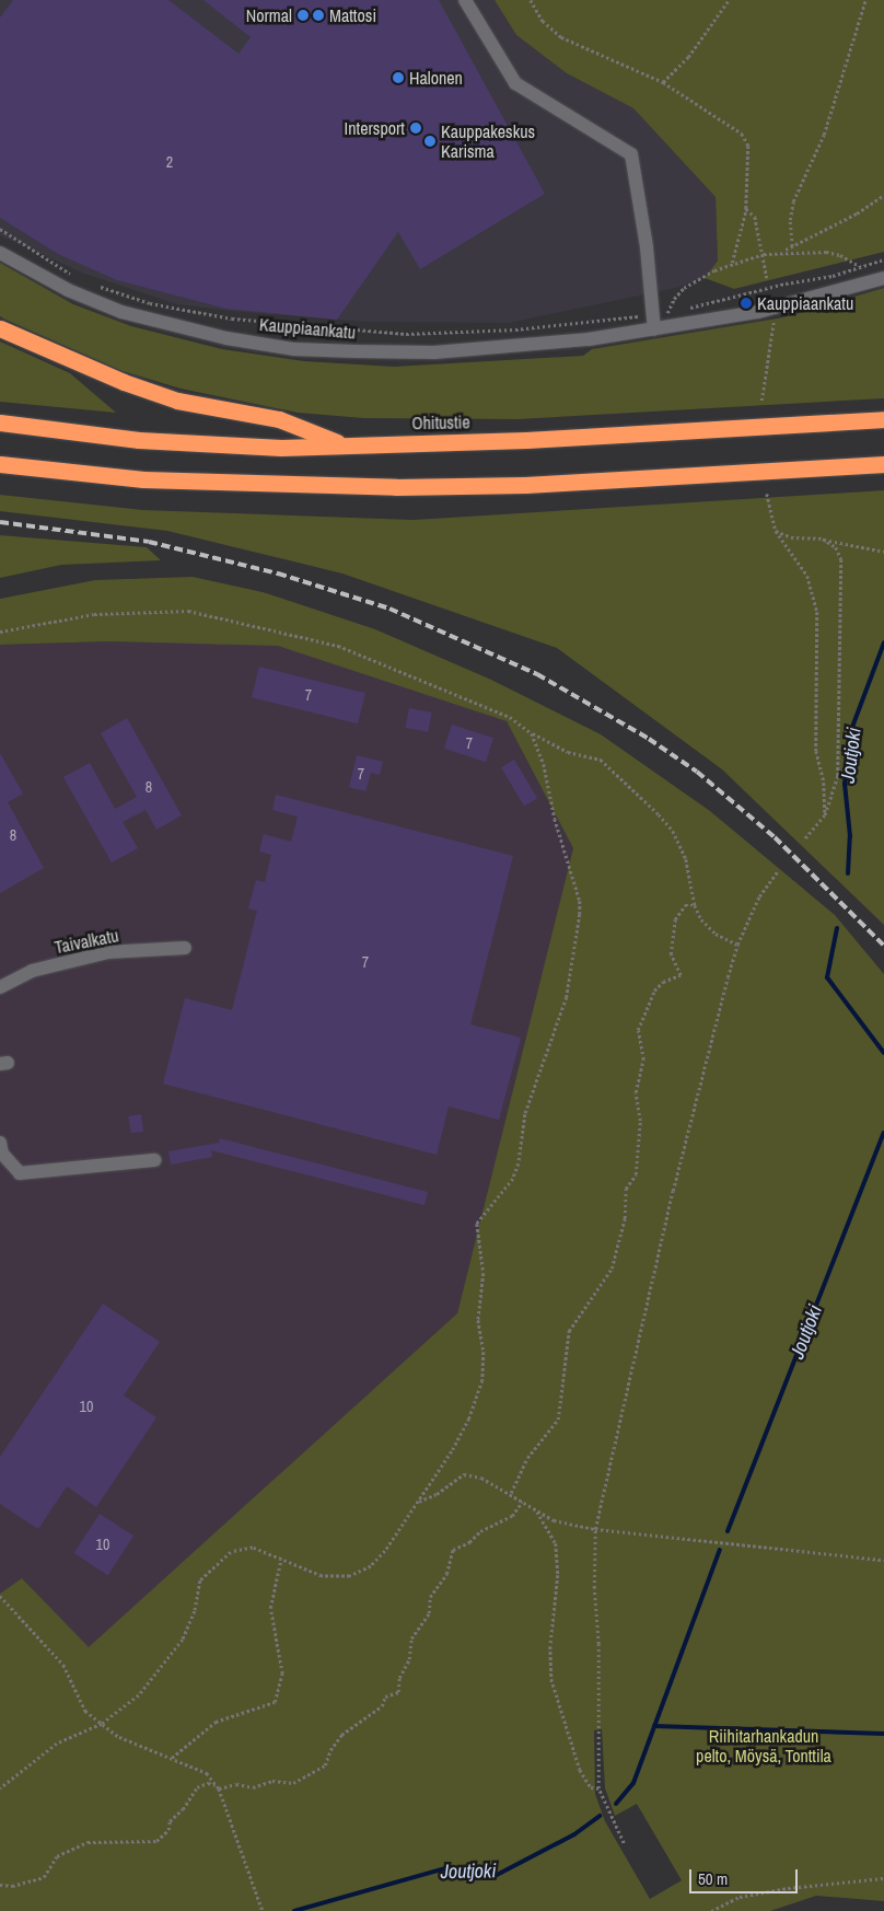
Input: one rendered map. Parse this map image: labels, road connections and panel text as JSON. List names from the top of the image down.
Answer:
{
  "streets": {
    "highway": ["Ohitustie"],
    "street": ["Kauppiaankatu", "Taivalkatu"]
  },
  "water": ["Joutjoki"],
  "parks": ["Riihitarhankadun pelto, Möysä, Tonttila"],
  "places": [
    "Normal",
    "Mattosi",
    "Halonen",
    "Intersport",
    "Kauppakeskus Karisma",
    "Kauppiaankatu"
  ],
  "house_numbers": [
    "2",
    "7",
    "7",
    "7",
    "8",
    "8",
    "7",
    "10",
    "10"
  ],
  "scale_bar": "50 m"
}
